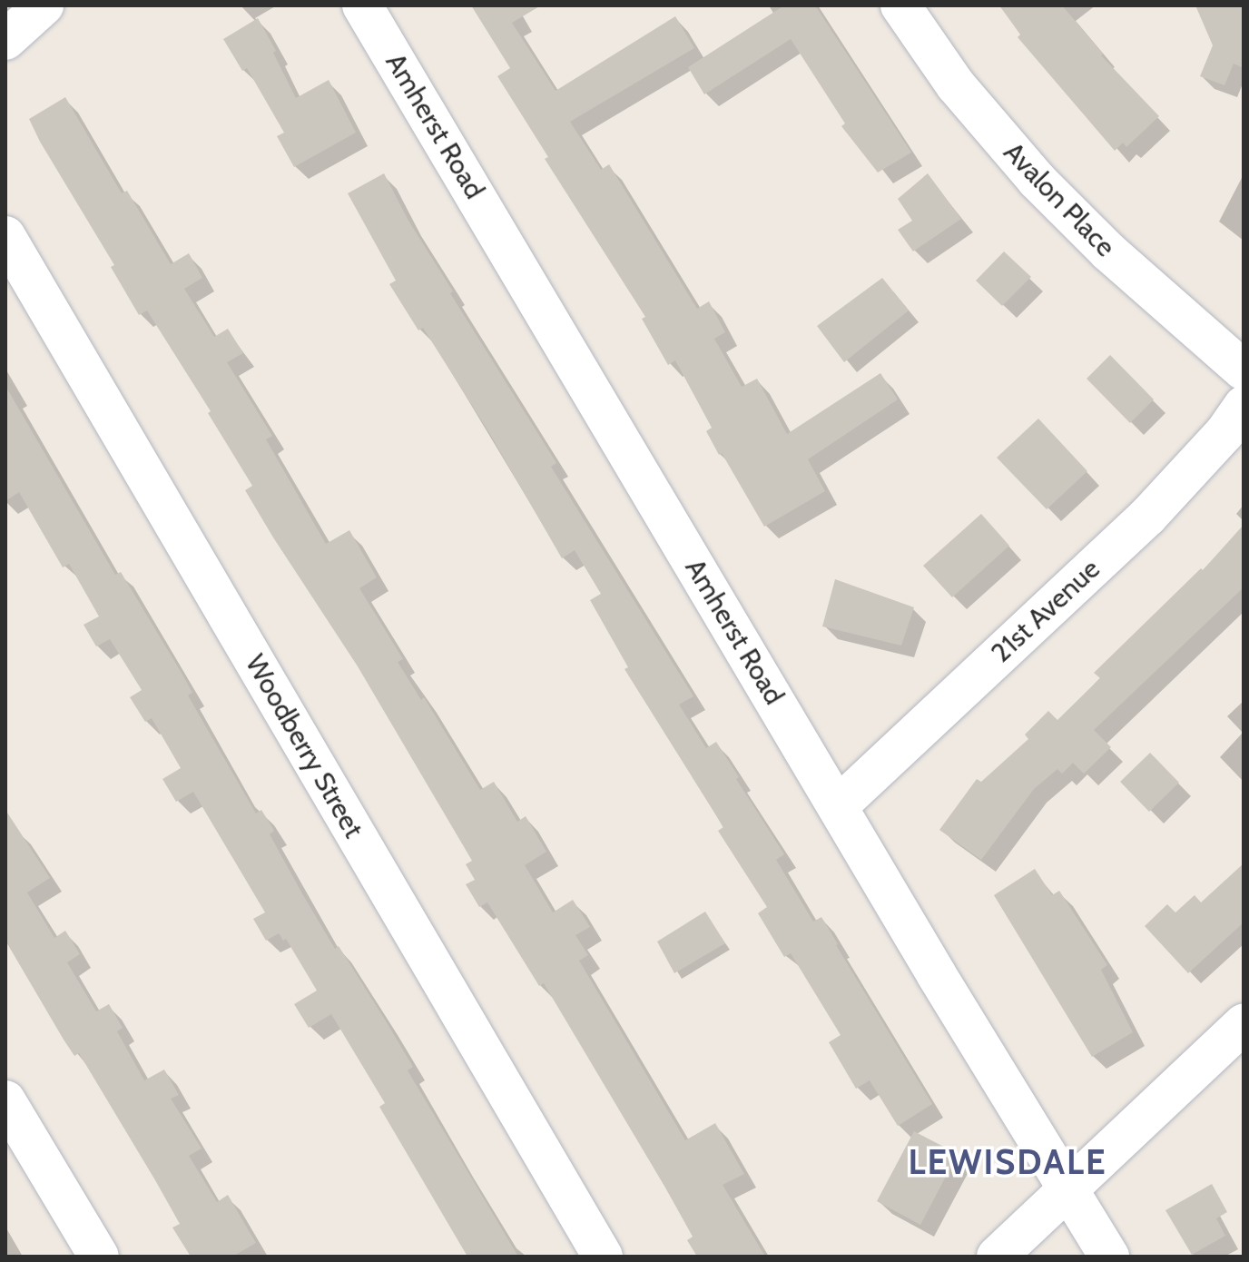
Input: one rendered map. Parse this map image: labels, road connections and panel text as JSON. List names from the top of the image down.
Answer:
{
  "streets": {
    "street": [
      "Amherst Road",
      "Avalon Place",
      "21st Avenue",
      "Woodberry Street"
    ]
  },
  "crossings": [
    ["Amherst Road", "21st Avenue"]
  ],
  "districts": ["LEWISDALE"]
}
